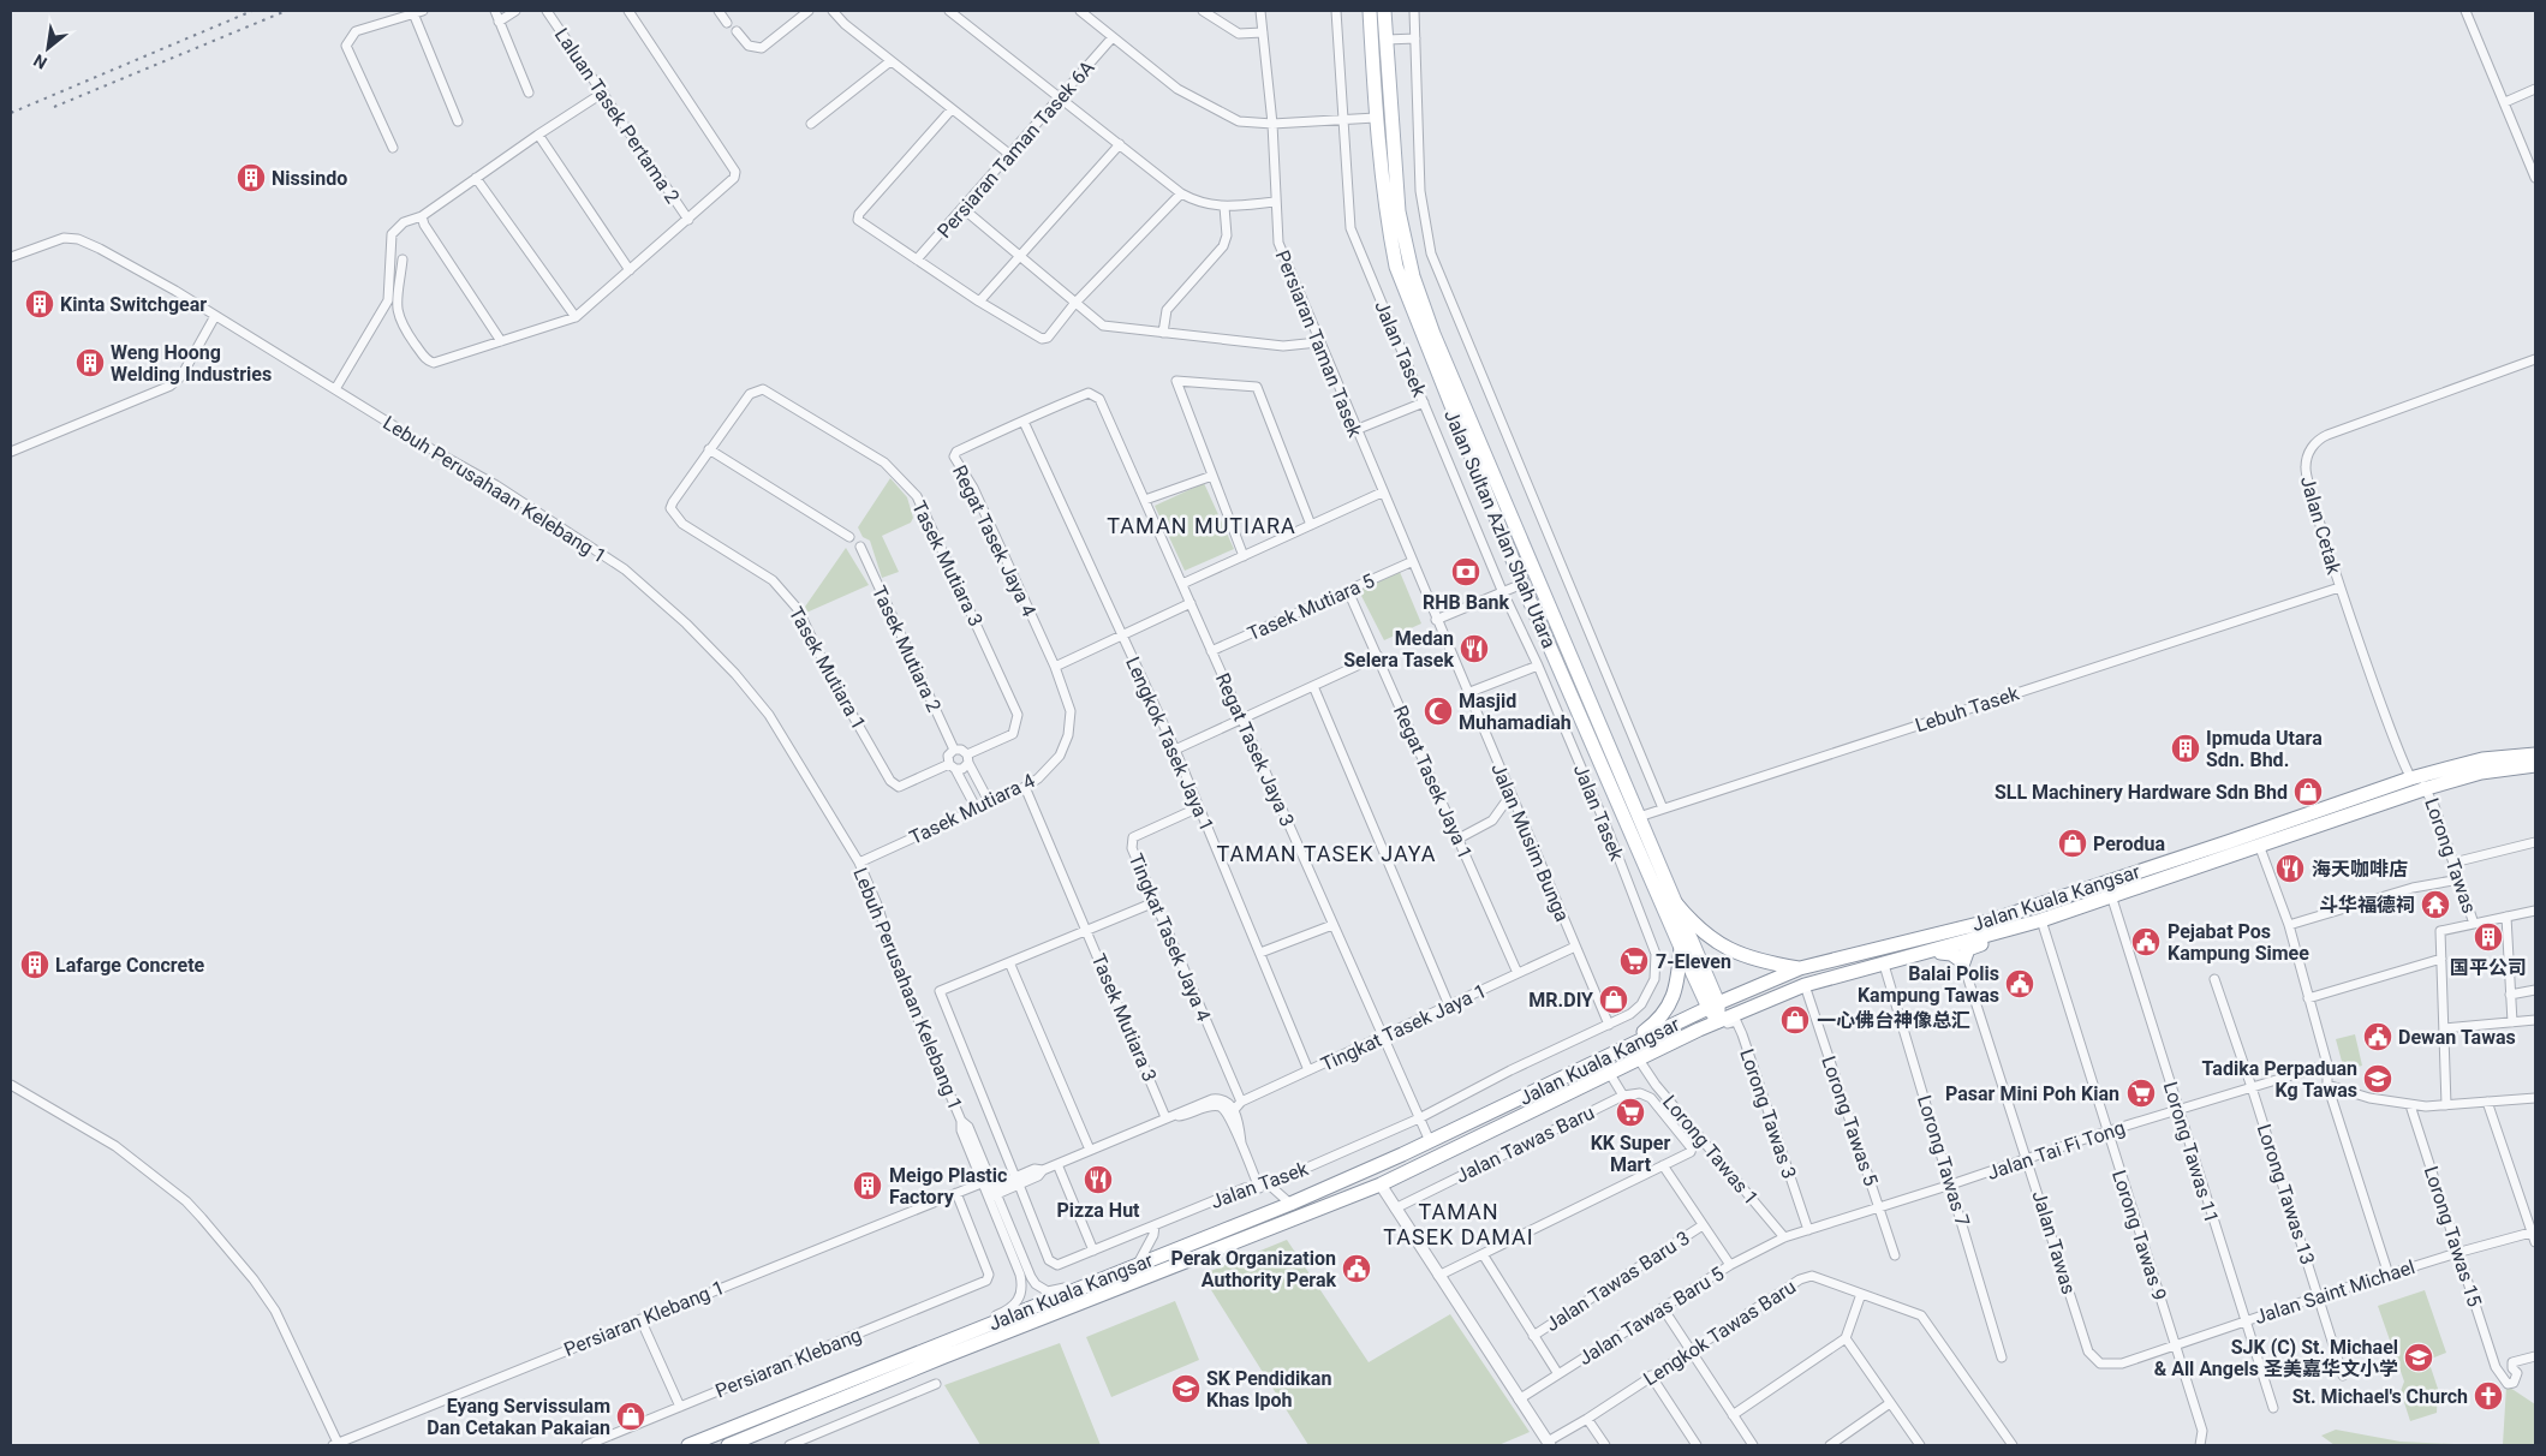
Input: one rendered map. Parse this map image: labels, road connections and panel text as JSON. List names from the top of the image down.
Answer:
{
  "streets": {
    "main road": ["Jalan Sultan Azlan Shah Utara", "Jalan Kuala Kangsar"],
    "street": [
      "Laluan Tasek Pertama 2",
      "Persiaran Taman Tasek 6A",
      "Persiaran Taman Tasek",
      "Jalan Tasek",
      "Lebuh Perusahaan Kelebang 1",
      "Jalan Cetak",
      "Regat Tasek Jaya 4",
      "Tasek Mutiara 3",
      "Tasek Mutiara 5",
      "Tasek Mutiara 2",
      "Tasek Mutiara 1",
      "Lebuh Tasek",
      "Lengkok Tasek Jaya 1",
      "Regat Tasek Jaya 3",
      "Regat Tasek Jaya 1",
      "Tasek Mutiara 4",
      "Jalan Musim Bunga",
      "Lorong Tawas",
      "Tingkat Tasek Jaya 4",
      "Tingkat Tasek Jaya 1",
      "Lorong Tawas 3",
      "Lorong Tawas 5",
      "Jalan Tawas Baru",
      "Lorong Tawas 1",
      "Jalan Tai Fi Tong",
      "Lorong Tawas 11",
      "Lorong Tawas 7",
      "Lorong Tawas 13",
      "Lorong Tawas 9",
      "Lorong Tawas 15",
      "Jalan Tawas",
      "Jalan Tawas Baru 3",
      "Jalan Saint Michael",
      "Jalan Tawas Baru 5",
      "Persiaran Klebang 1",
      "Lengkok Tawas Baru",
      "Persiaran Klebang"
    ]
  },
  "crossings": [
    ["Persiaran Taman Tasek", "Jalan Musim Bunga"],
    ["Jalan Tasek", "Regat Tasek Jaya 3"],
    ["Jalan Tasek", "Jalan Musim Bunga"],
    ["Jalan Tasek", "Persiaran Klebang 1"],
    ["Lebuh Perusahaan Kelebang 1", "Tasek Mutiara 4"],
    ["Lebuh Perusahaan Kelebang 1", "Jalan Kuala Kangsar"],
    ["Lebuh Perusahaan Kelebang 1", "Persiaran Klebang 1"],
    ["Jalan Cetak", "Lebuh Tasek"],
    ["Jalan Cetak", "Jalan Kuala Kangsar"],
    ["Jalan Sultan Azlan Shah Utara", "Lebuh Tasek"],
    ["Jalan Sultan Azlan Shah Utara", "Jalan Kuala Kangsar"],
    ["Jalan Sultan Azlan Shah Utara", "Lorong Tawas 3"],
    ["Regat Tasek Jaya 4", "Lengkok Tasek Jaya 1"],
    ["Regat Tasek Jaya 4", "Regat Tasek Jaya 3"],
    ["Regat Tasek Jaya 4", "Tasek Mutiara 4"],
    ["Tasek Mutiara 3", "Tasek Mutiara 2"],
    ["Tasek Mutiara 3", "Tasek Mutiara 1"],
    ["Tasek Mutiara 3", "Tasek Mutiara 4"],
    ["Tasek Mutiara 5", "Regat Tasek Jaya 3"],
    ["Tasek Mutiara 5", "Regat Tasek Jaya 1"],
    ["Tasek Mutiara 5", "Jalan Musim Bunga"],
    ["Tasek Mutiara 2", "Tasek Mutiara 1"],
    ["Lengkok Tasek Jaya 1", "Tingkat Tasek Jaya 4"],
    ["Lengkok Tasek Jaya 1", "Tingkat Tasek Jaya 1"],
    ["Regat Tasek Jaya 3", "Jalan Kuala Kangsar"],
    ["Regat Tasek Jaya 3", "Tingkat Tasek Jaya 1"],
    ["Regat Tasek Jaya 1", "Tingkat Tasek Jaya 1"],
    ["Jalan Musim Bunga", "Tingkat Tasek Jaya 1"],
    ["Lorong Tawas", "Jalan Kuala Kangsar"],
    ["Jalan Kuala Kangsar", "Lorong Tawas 3"],
    ["Jalan Kuala Kangsar", "Lorong Tawas 5"],
    ["Jalan Kuala Kangsar", "Lorong Tawas 1"],
    ["Jalan Kuala Kangsar", "Lorong Tawas 11"],
    ["Jalan Kuala Kangsar", "Lorong Tawas 7"],
    ["Jalan Kuala Kangsar", "Lorong Tawas 9"],
    ["Jalan Kuala Kangsar", "Jalan Tawas"],
    ["Tingkat Tasek Jaya 4", "Tingkat Tasek Jaya 1"],
    ["Lorong Tawas 3", "Jalan Tai Fi Tong"],
    ["Lorong Tawas 5", "Jalan Tai Fi Tong"],
    ["Lorong Tawas 1", "Jalan Tai Fi Tong"],
    ["Lorong Tawas 1", "Jalan Tawas Baru 5"],
    ["Jalan Tai Fi Tong", "Lorong Tawas 11"],
    ["Jalan Tai Fi Tong", "Lorong Tawas 7"],
    ["Jalan Tai Fi Tong", "Lorong Tawas 13"],
    ["Jalan Tai Fi Tong", "Lorong Tawas 9"],
    ["Jalan Tai Fi Tong", "Jalan Tawas"],
    ["Jalan Tai Fi Tong", "Jalan Tawas Baru 5"],
    ["Lorong Tawas 11", "Jalan Saint Michael"],
    ["Lorong Tawas 13", "Jalan Saint Michael"],
    ["Lorong Tawas 9", "Jalan Saint Michael"],
    ["Lorong Tawas 15", "Jalan Saint Michael"],
    ["Jalan Tawas", "Jalan Saint Michael"],
    ["Persiaran Klebang 1", "Persiaran Klebang"]
  ],
  "districts": ["TAMAN MUTIARA", "TAMAN TASEK JAYA", "TAMAN TASEK DAMAI"],
  "places": {
    "building": [
      "Nissindo",
      "Kinta Switchgear",
      "Weng Hoong Welding Industries",
      "Ipmuda Utara Sdn. Bhd.",
      "国平公司",
      "Lafarge Concrete",
      "Meigo Plastic Factory"
    ],
    "bank": ["RHB Bank"],
    "restaurant": ["Medan Selera Tasek", "海天咖啡店", "Pizza Hut"],
    "mosque": ["Masjid Muhamadiah"],
    "shop": [
      "SLL Machinery Hardware Sdn Bhd",
      "Perodua",
      "MR.DIY",
      "一心佛台神像总汇",
      "Eyang Servissulam Dan Cetakan Pakaian"
    ],
    "temple": ["斗华福德祠"],
    "public building": [
      "Pejabat Pos Kampung Simee",
      "Balai Polis Kampung Tawas",
      "Dewan Tawas",
      "Perak Organization Authority Perak"
    ],
    "supermarket": ["7-Eleven", "Pasar Mini Poh Kian", "KK Super Mart"],
    "school or university": ["Tadika Perpaduan Kg Tawas", "SJK (C) St. Michael & All Angels 圣美嘉华文小学", "SK Pendidikan Khas Ipoh"],
    "church": ["St. Michael's Church"]
  },
  "north": "bottom left"
}
